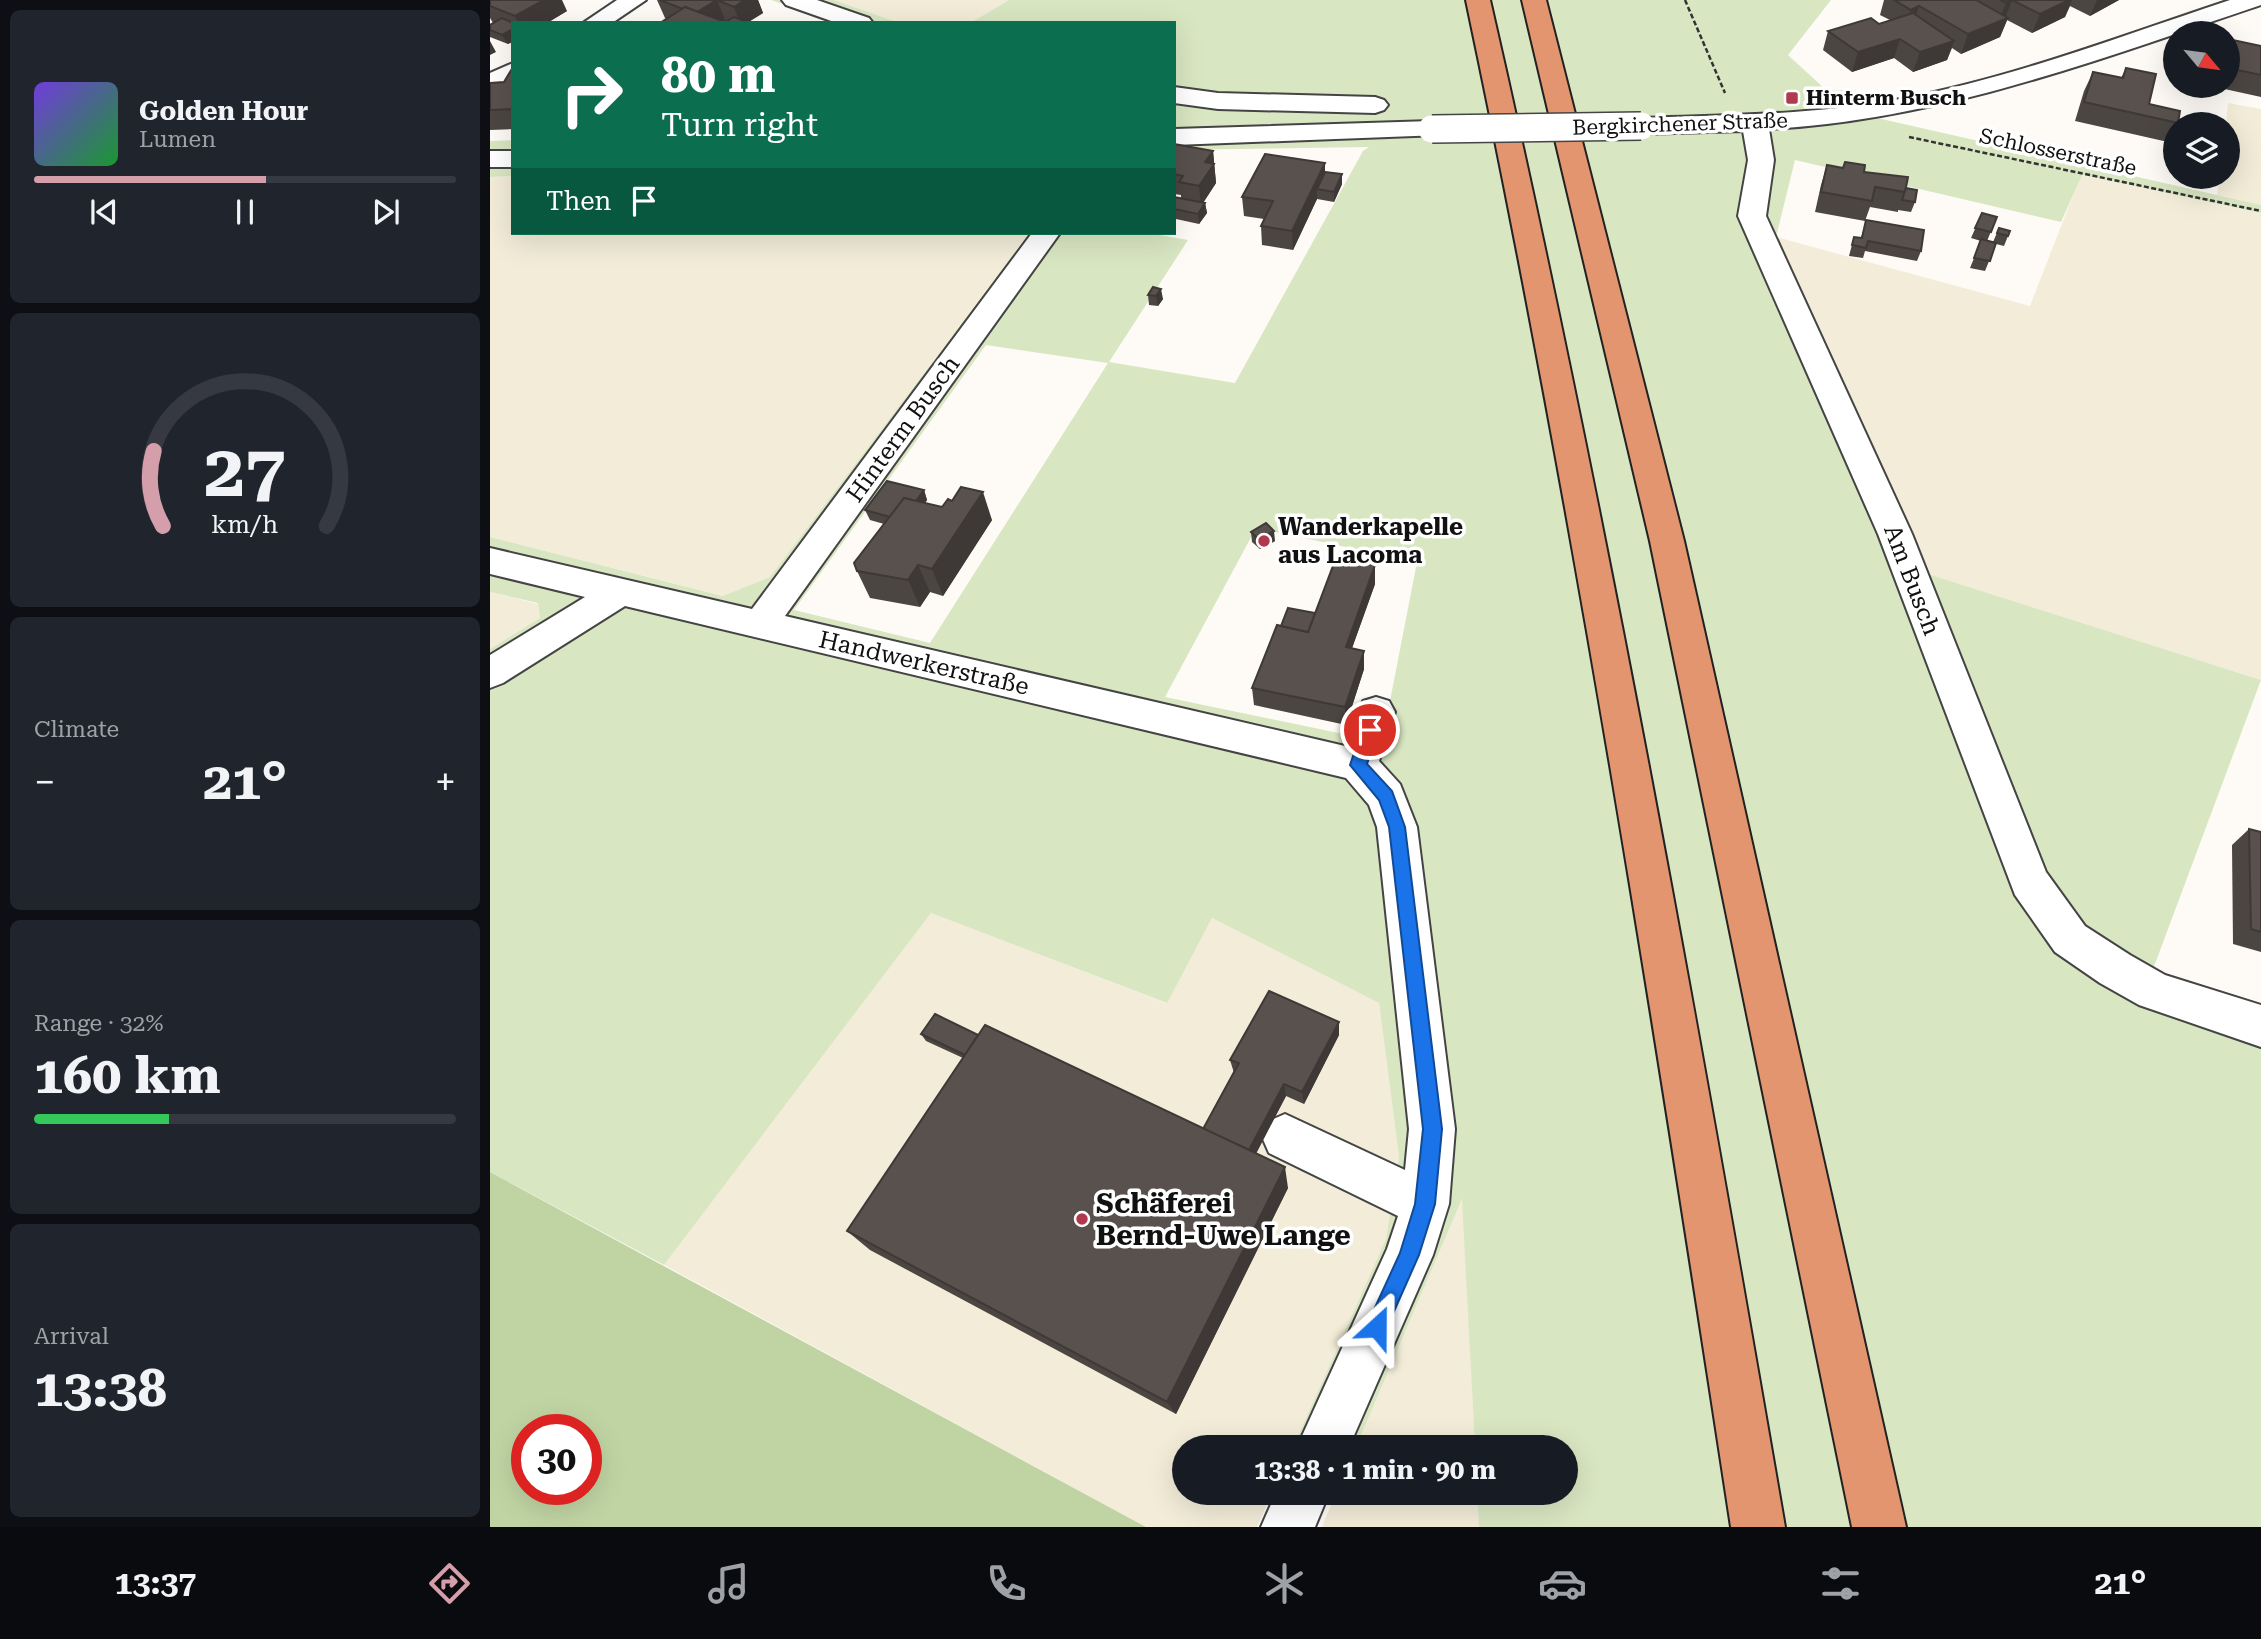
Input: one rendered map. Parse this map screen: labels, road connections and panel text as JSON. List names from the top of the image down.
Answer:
{
  "streets": {
    "street": [
      "Bergkirchener Straße",
      "Hinterm Busch",
      "Am Busch",
      "Handwerkerstraße"
    ],
    "path": ["Schlosserstraße"]
  },
  "crossings": [
    ["Bergkirchener Straße", "Schlosserstraße"],
    ["Bergkirchener Straße", "Am Busch"],
    ["Hinterm Busch", "Handwerkerstraße"]
  ],
  "places": {
    "transit": ["Hinterm Busch"],
    "other": ["Wanderkapelle aus Lacoma", "Schäferei Bernd-Uwe Lange"]
  },
  "north": "bottom right",
  "page": {
    "turn": ["80 m", "Turn right"],
    "song": ["Golden Hour", "Lumen"],
    "then": "Then",
    "tile": [
      "Climate",
      ["Range · 32%", "160 km"],
      ["Arrival", "13:38"]
    ],
    "heat": ["−", "21°", "+"],
    "limit": "30",
    "trip": "13:38 · 1 min · 90 m",
    "tabs": ["13:37", "21°"],
    "gauge": ["27", "km/h"]
  }
}
